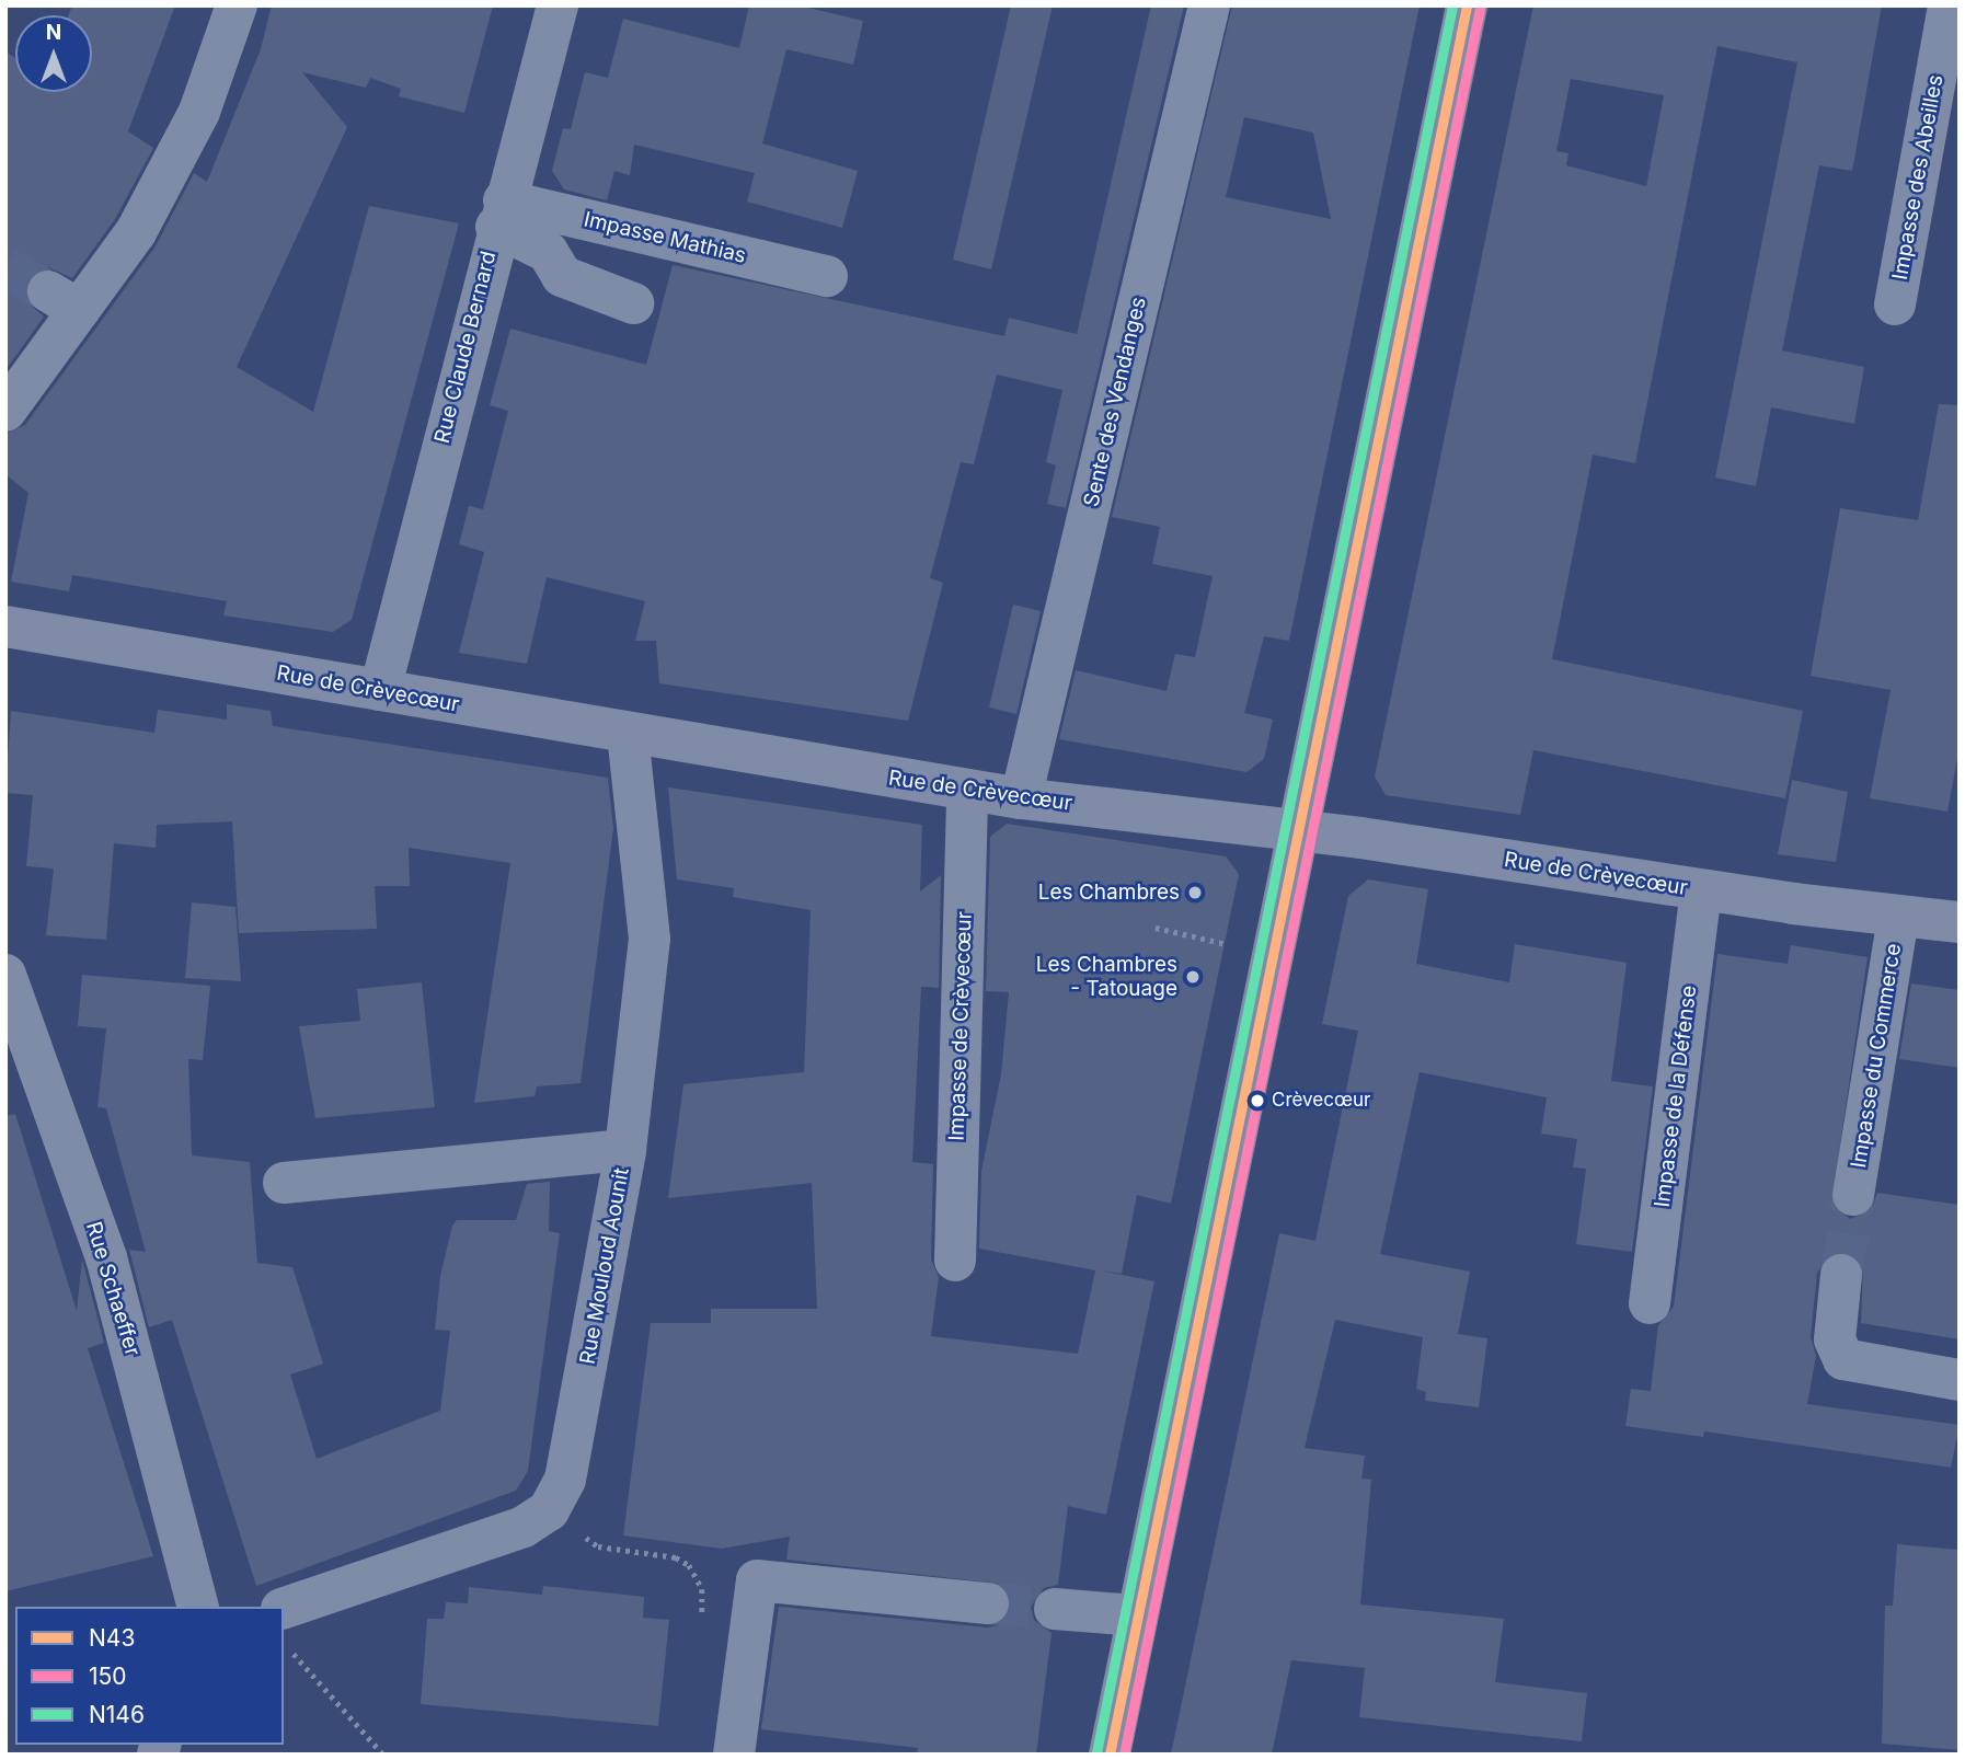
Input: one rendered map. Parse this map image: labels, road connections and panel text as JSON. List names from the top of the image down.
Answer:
{
  "streets": {
    "main road": ["Rue de Crèvecœur"],
    "street": [
      "Impasse des Abeilles",
      "Impasse Mathias",
      "Rue Claude Bernard",
      "Sente des Vendanges",
      "Impasse de Crèvecœur",
      "Impasse du Commerce",
      "Impasse de la Défense",
      "Rue Mouloud Aounit",
      "Rue Schaeffer"
    ]
  },
  "crossings": [
    ["Impasse Mathias", "Rue Claude Bernard"],
    ["Rue Claude Bernard", "Rue de Crèvecœur"],
    ["Sente des Vendanges", "Rue de Crèvecœur"],
    ["Rue de Crèvecœur", "Impasse de Crèvecœur"],
    ["Rue de Crèvecœur", "Impasse du Commerce"],
    ["Rue de Crèvecœur", "Impasse de la Défense"],
    ["Rue de Crèvecœur", "Rue Mouloud Aounit"]
  ],
  "places": ["Les Chambres", "Les Chambres - Tatouage", "Crèvecœur"],
  "lines": ["transit line N43", "transit line N146", "transit line 150"],
  "legend": ["N43", "150", "N146"],
  "north": "top"
}
